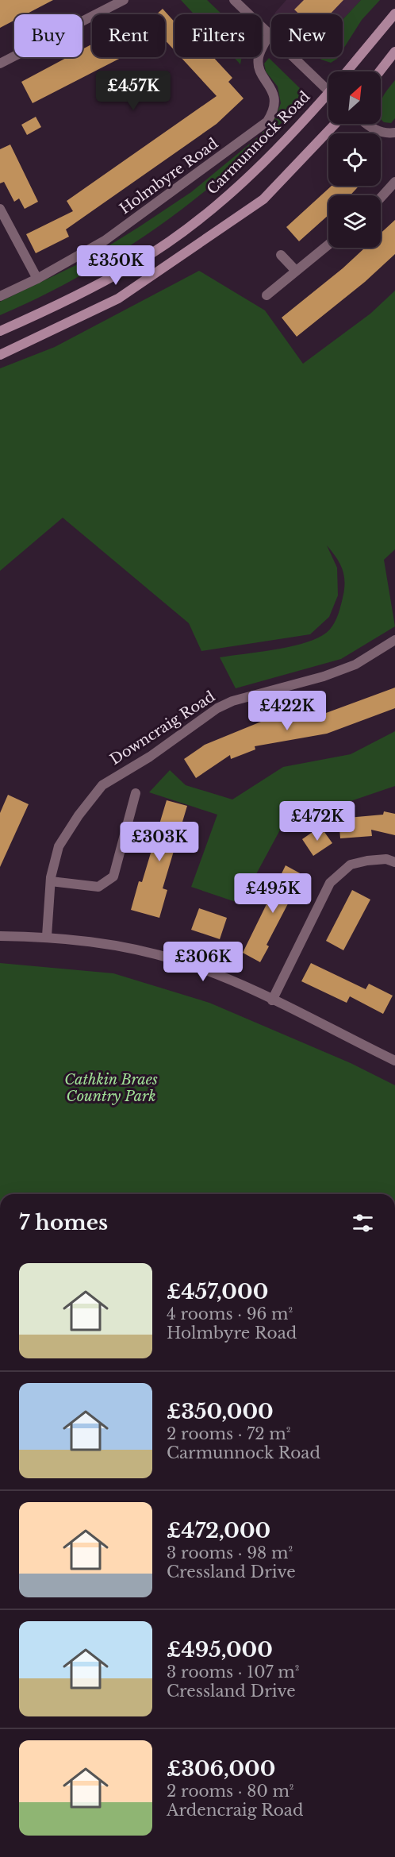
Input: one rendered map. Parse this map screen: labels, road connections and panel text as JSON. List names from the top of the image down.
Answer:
{
  "streets": {
    "main road": ["Carmunnock Road"],
    "street": ["Holmbyre Road", "Downcraig Road"]
  },
  "parks": ["Cathkin Braes Country Park"],
  "north": "top right",
  "page": {
    "chip": [
      "Buy",
      "Rent",
      "Filters",
      "New"
    ],
    "price": [
      "£457K",
      "£350K",
      "£422K",
      "£472K",
      "£303K",
      "£495K",
      "£306K"
    ],
    "heading": "7 homes",
    "list": [
      {
        "name": "£457,000",
        "note": "4 rooms · 96 m² · Holmbyre Road"
      },
      {
        "name": "£350,000",
        "note": "2 rooms · 72 m² · Carmunnock Road"
      },
      {
        "name": "£472,000",
        "note": "3 rooms · 98 m² · Cressland Drive"
      },
      {
        "name": "£495,000",
        "note": "3 rooms · 107 m² · Cressland Drive"
      },
      {
        "name": "£306,000",
        "note": "2 rooms · 80 m² · Ardencraig Road"
      }
    ]
  }
}
